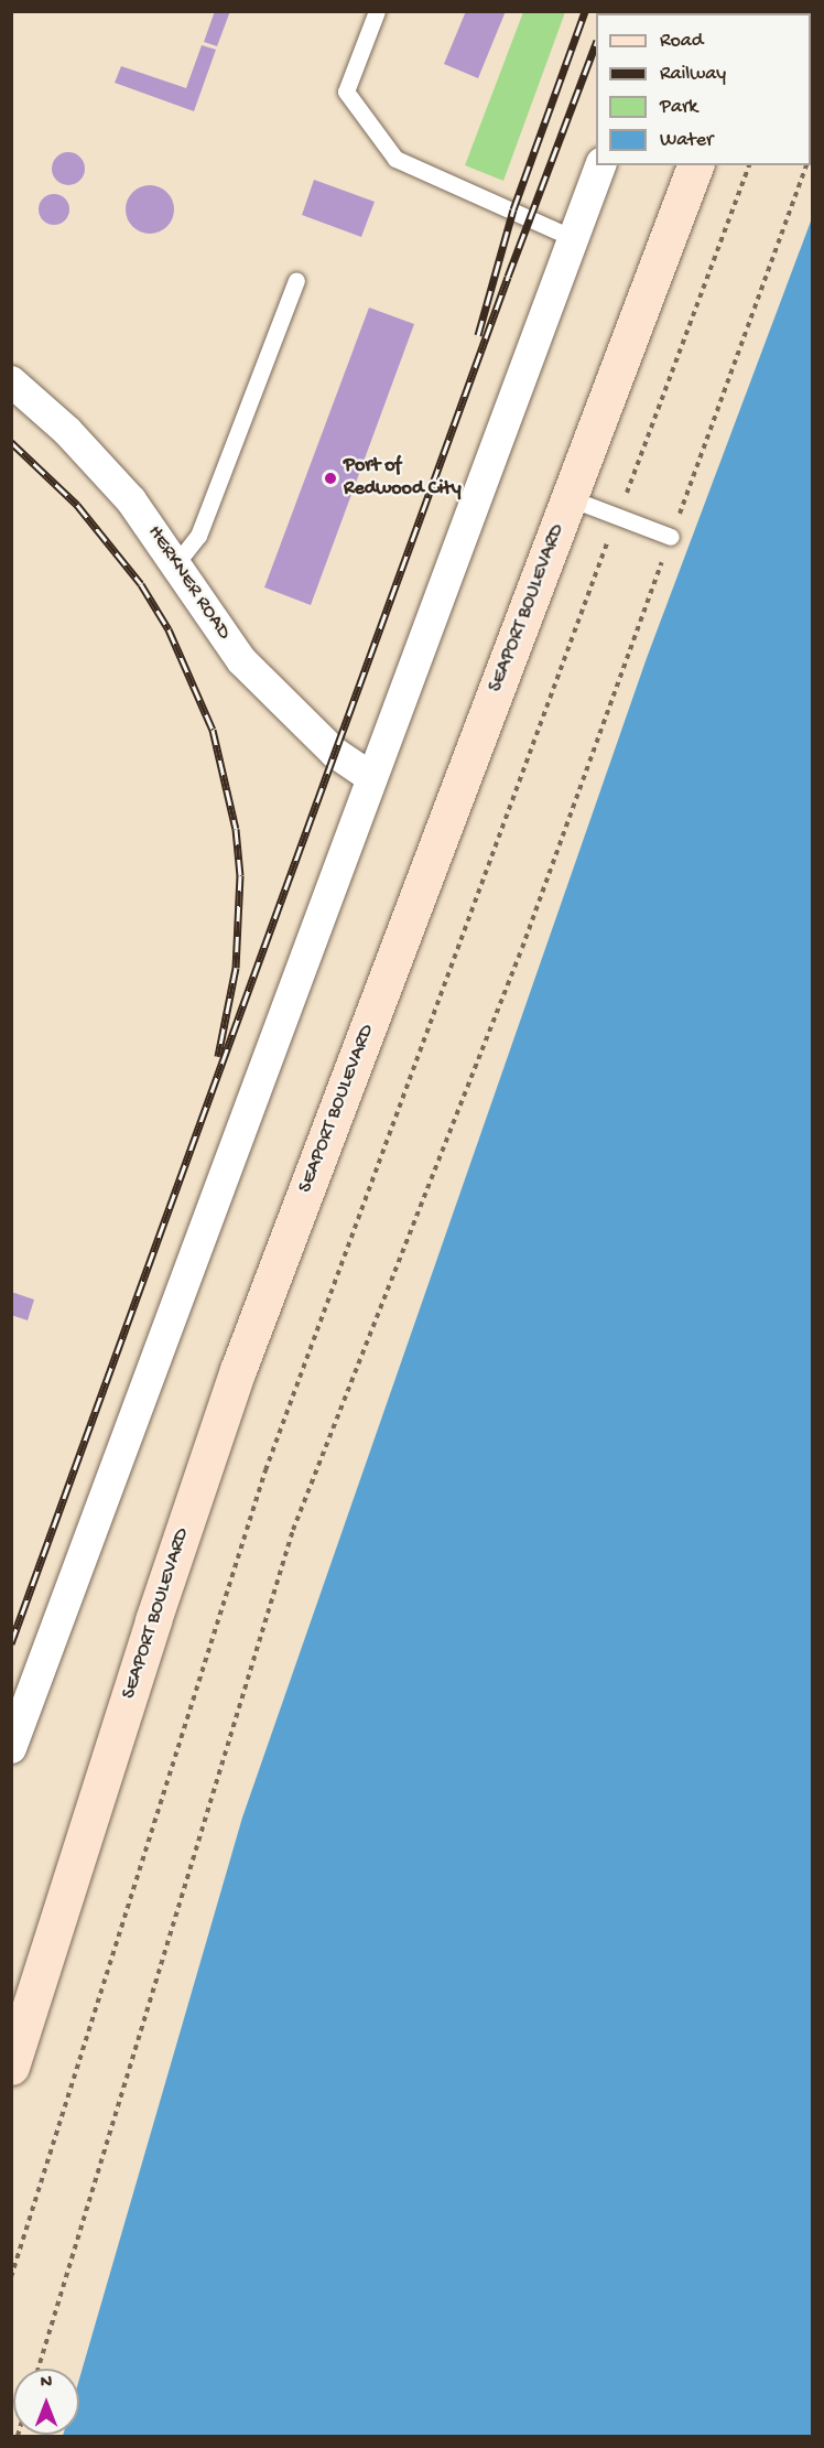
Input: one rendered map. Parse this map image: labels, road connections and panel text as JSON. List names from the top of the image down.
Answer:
{
  "streets": {
    "main road": ["SEAPORT BOULEVARD"],
    "street": ["HERKNER ROAD"]
  },
  "places": ["Port of Redwood City"],
  "legend": [
    "Road",
    "Railway",
    "Park",
    "Water"
  ],
  "north": "top"
}
